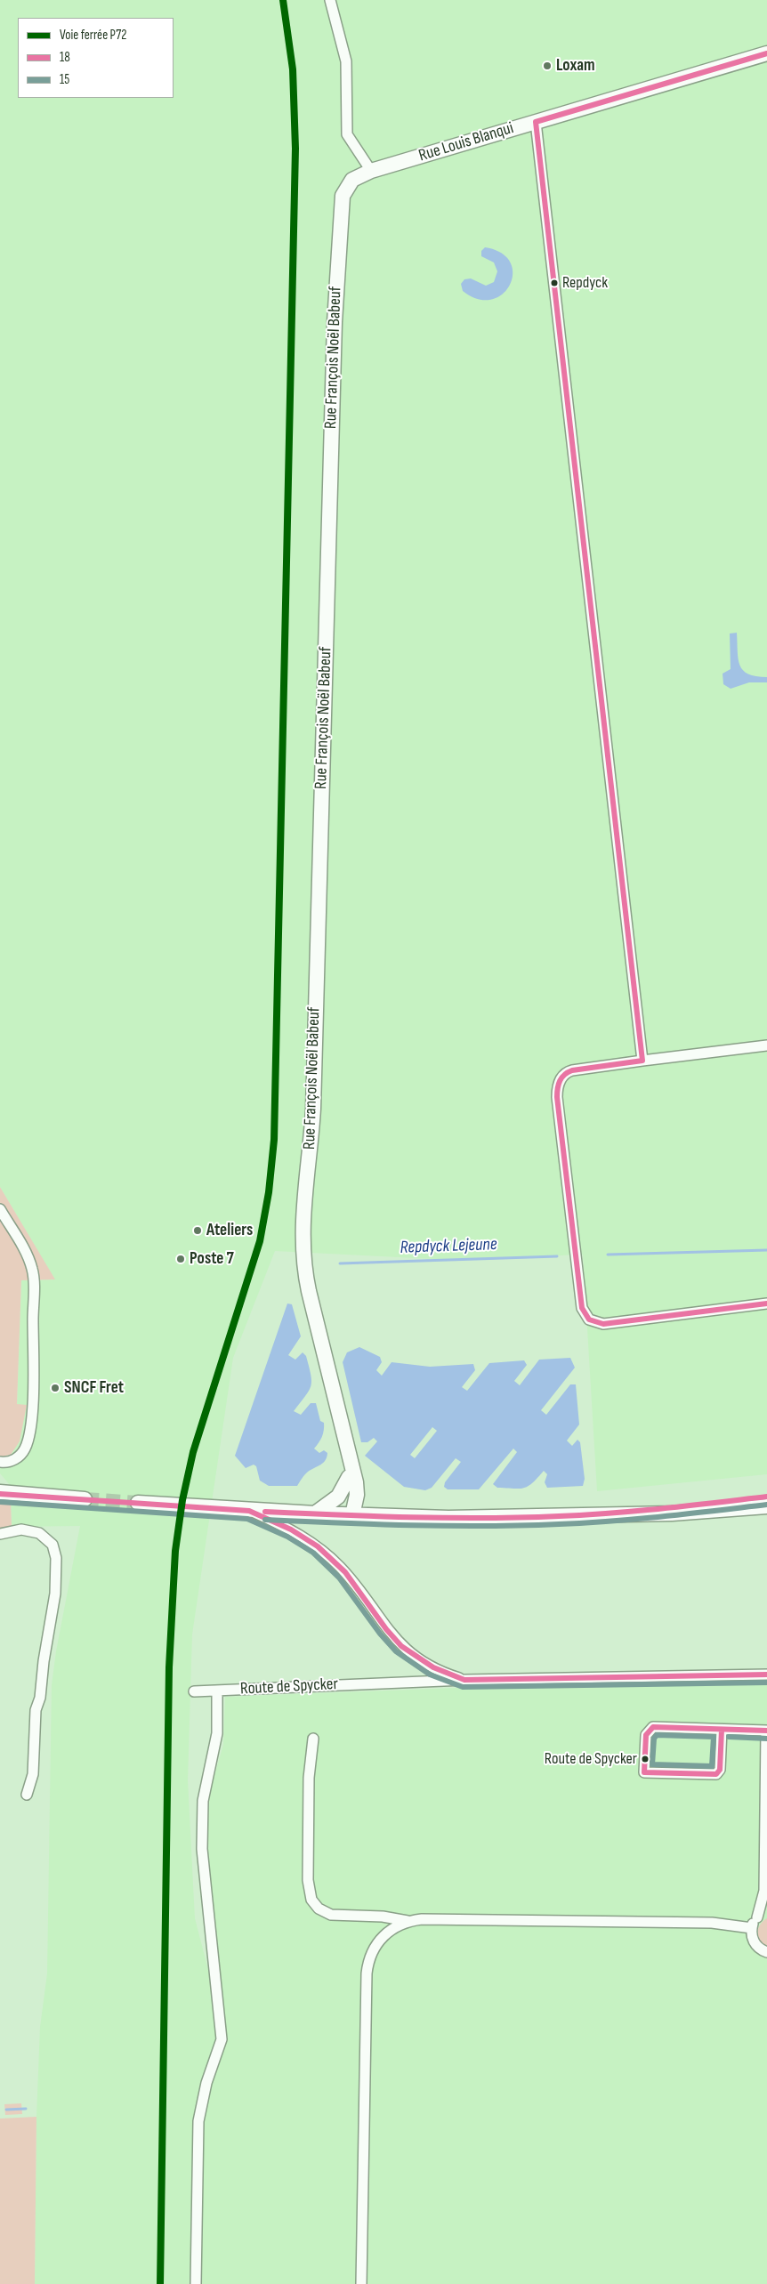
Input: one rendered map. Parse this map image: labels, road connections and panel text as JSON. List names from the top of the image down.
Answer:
{
  "streets": {
    "street": ["Rue Louis Blanqui", "Rue François Noël Babeuf", "Route de Spycker"]
  },
  "crossings": [
    ["Rue Louis Blanqui", "Rue François Noël Babeuf"]
  ],
  "water": ["Repdyck Lejeune"],
  "places": [
    "Loxam",
    "Repdyck",
    "Ateliers",
    "Poste 7",
    "SNCF Fret",
    "Route de Spycker"
  ],
  "lines": ["rail line P72", "transit line 18", "transit line 15"],
  "legend": ["Voie ferrée P72", "18", "15"]
}
